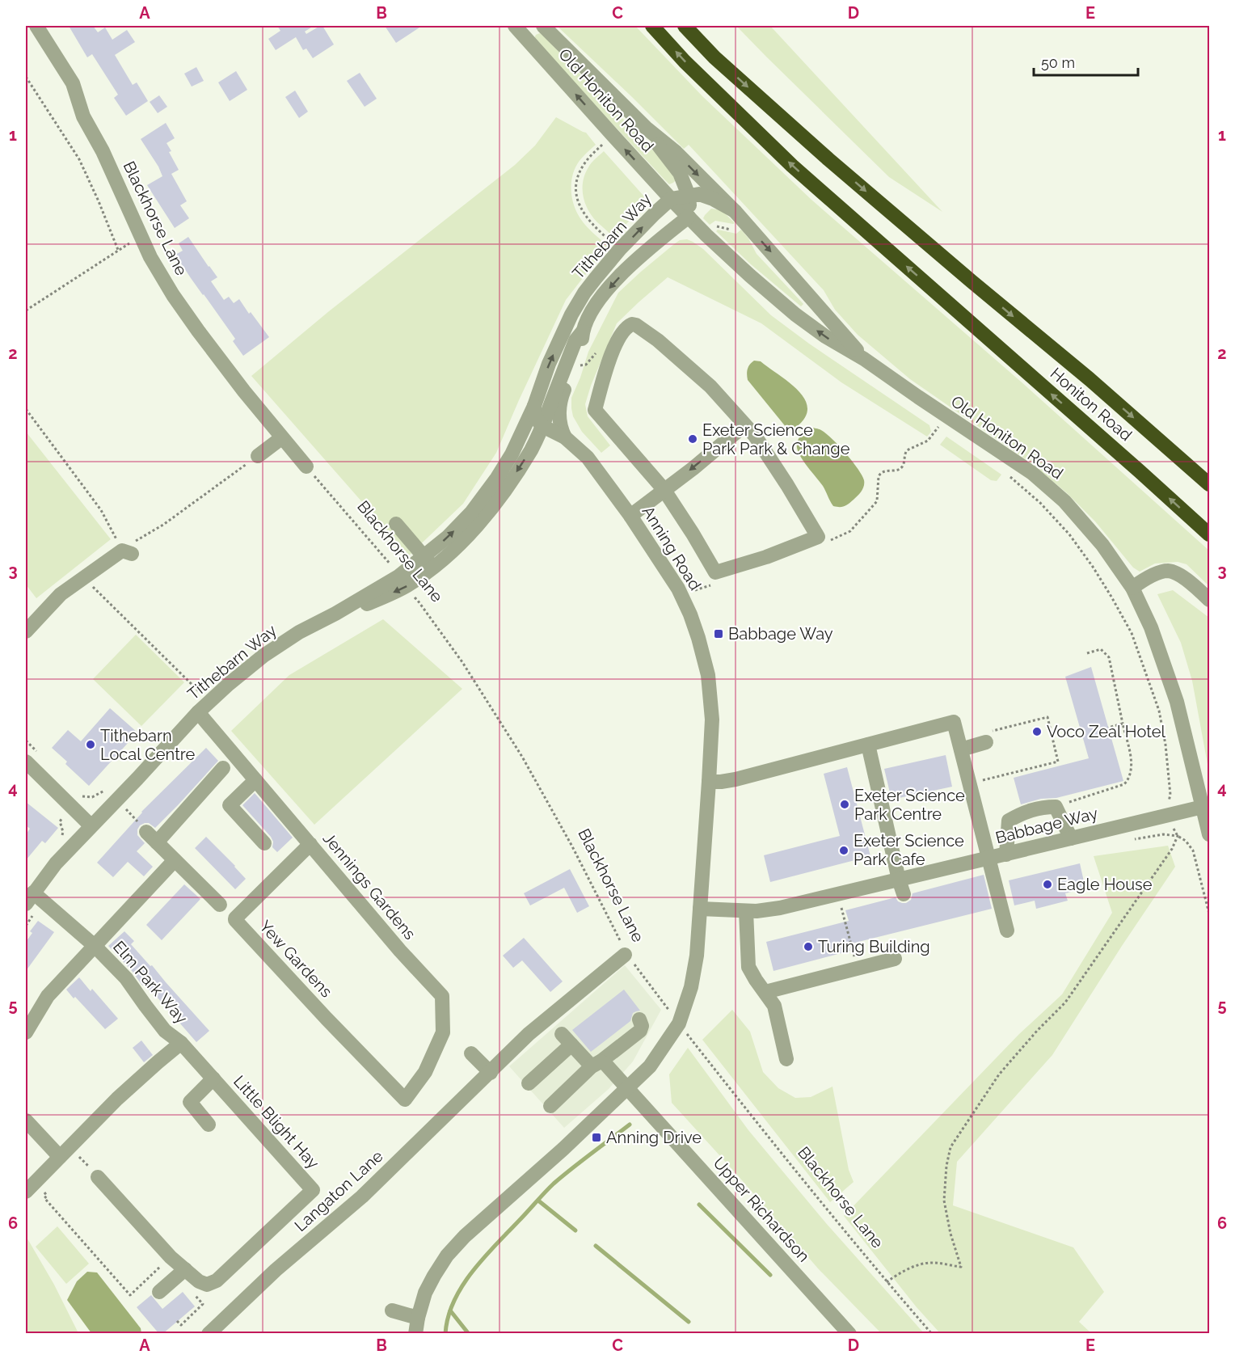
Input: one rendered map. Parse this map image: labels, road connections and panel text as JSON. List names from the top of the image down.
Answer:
{
  "streets": {
    "highway": ["Honiton Road"],
    "street": [
      "Old Honiton Road",
      "Blackhorse Lane",
      "Tithebarn Way",
      "Anning Road",
      "Babbage Way",
      "Jennings Gardens",
      "Yew Gardens",
      "Elm Park Way",
      "Little Blight Hay",
      "Langaton Lane",
      "Upper Richardson"
    ]
  },
  "crossings": [
    ["Old Honiton Road", "Tithebarn Way"],
    ["Old Honiton Road", "Babbage Way"],
    ["Blackhorse Lane", "Tithebarn Way"],
    ["Blackhorse Lane", "Langaton Lane"],
    ["Tithebarn Way", "Anning Road"],
    ["Tithebarn Way", "Jennings Gardens"],
    ["Tithebarn Way", "Elm Park Way"],
    ["Jennings Gardens", "Yew Gardens"],
    ["Elm Park Way", "Little Blight Hay"]
  ],
  "places": {
    "other": [
      "Exeter Science Park Park & Change",
      "Voco Zeal Hotel",
      "Tithebarn Local Centre",
      "Exeter Science Park Centre",
      "Exeter Science Park Cafe",
      "Eagle House",
      "Turing Building"
    ],
    "transit": ["Babbage Way", "Anning Drive"]
  },
  "scale_bar": "50 m",
  "grid": {
    "columns": [
      "A",
      "B",
      "C",
      "D",
      "E"
    ],
    "rows": [
      "1",
      "2",
      "3",
      "4",
      "5",
      "6"
    ]
  }
}
